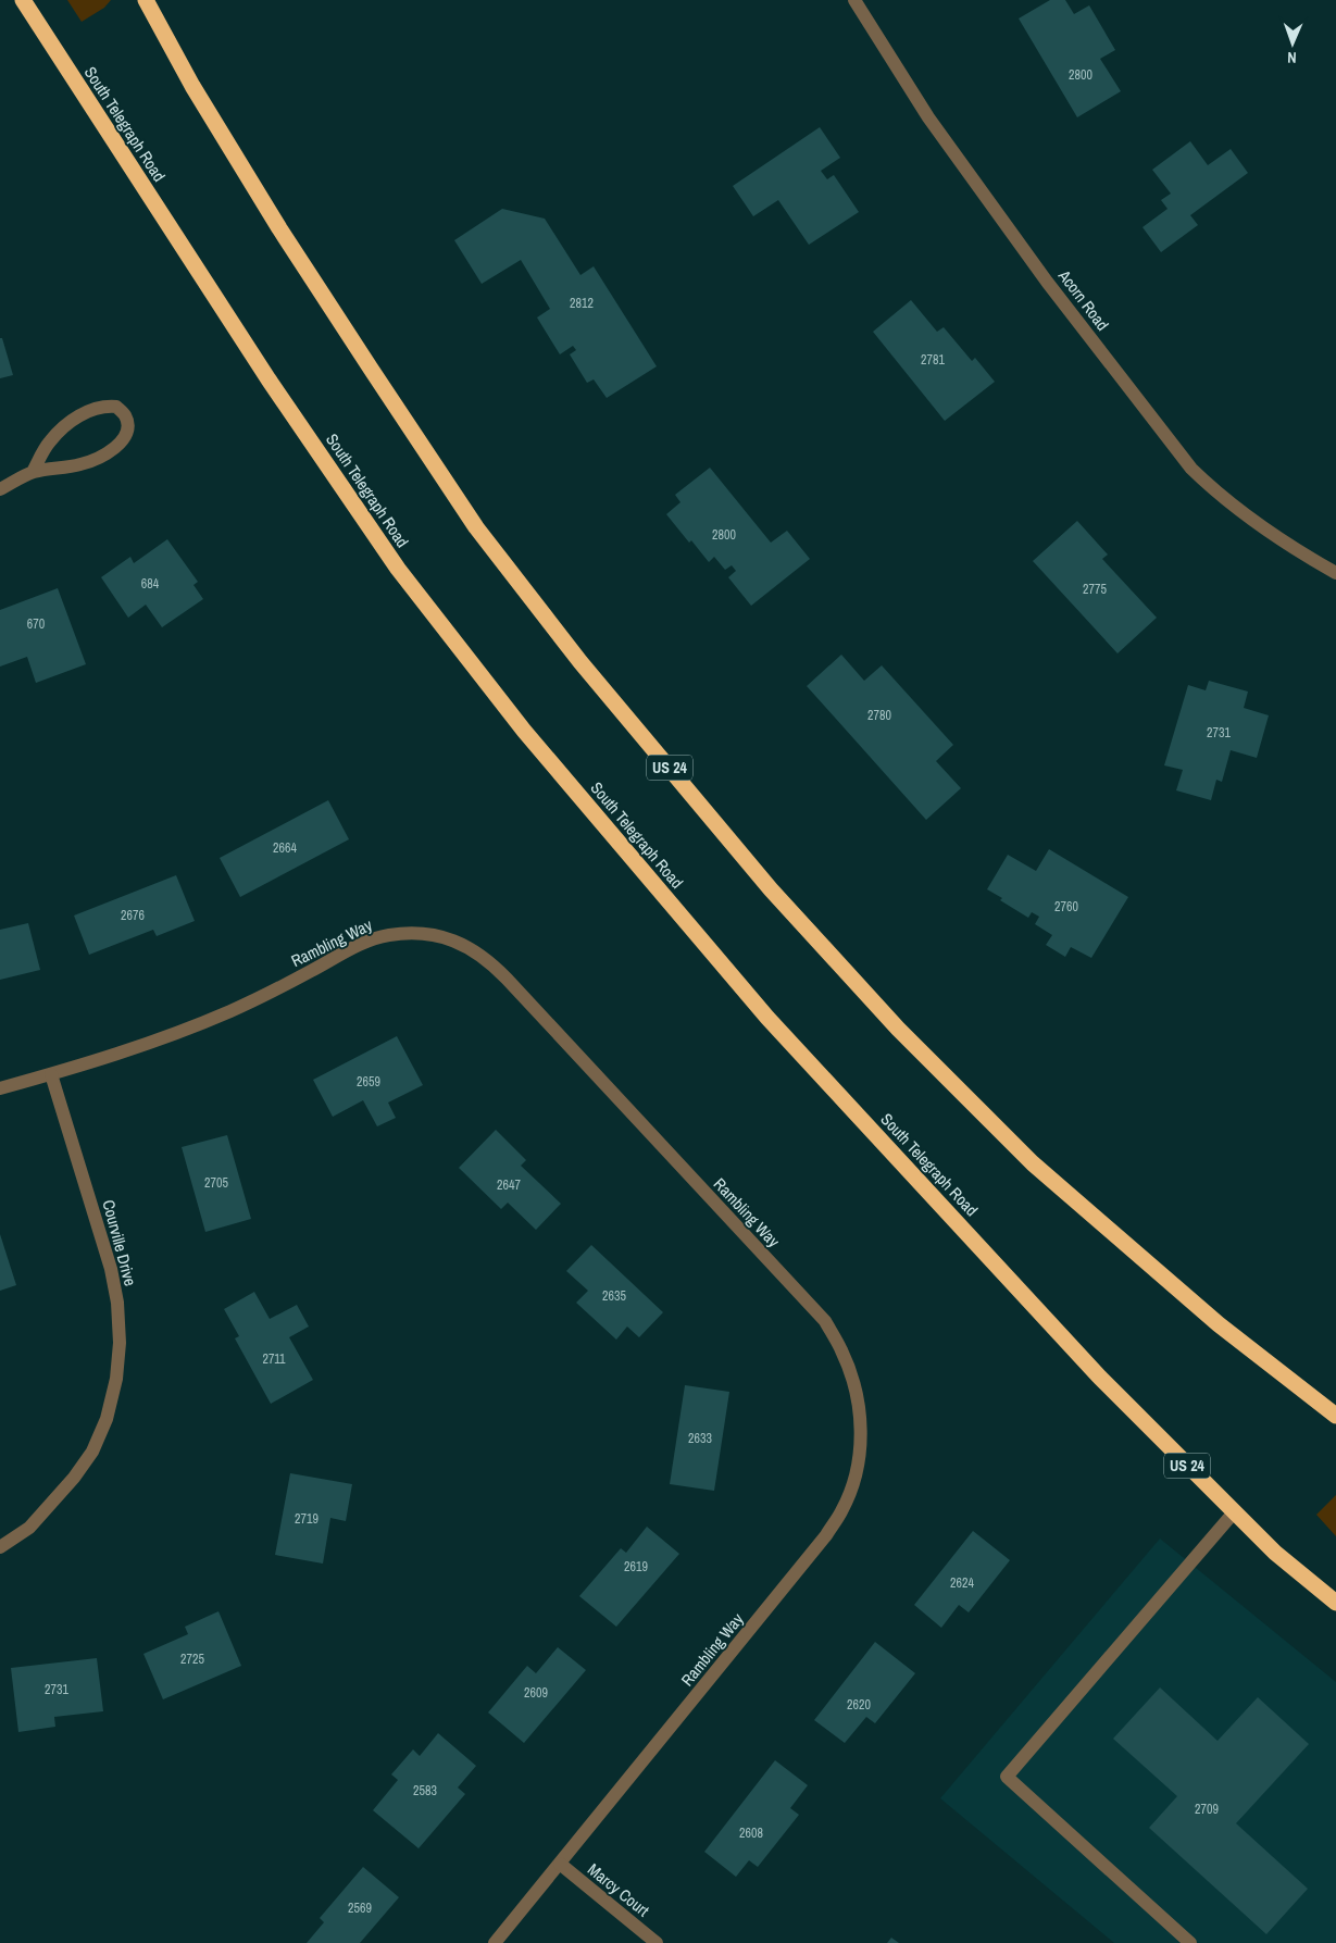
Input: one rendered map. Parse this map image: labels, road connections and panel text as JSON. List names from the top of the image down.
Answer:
{
  "streets": {
    "highway": ["South Telegraph Road", "US 24"],
    "street": [
      "Acorn Road",
      "Rambling Way",
      "Courville Drive",
      "Marcy Court"
    ]
  },
  "crossings": [
    ["Rambling Way", "Courville Drive"],
    ["Rambling Way", "Marcy Court"]
  ],
  "house_numbers": [
    "2800",
    "2812",
    "2781",
    "2800",
    "684",
    "2775",
    "670",
    "2780",
    "2731",
    "2664",
    "2760",
    "2676",
    "2659",
    "2705",
    "2647",
    "2635",
    "2711",
    "2633",
    "2719",
    "2619",
    "2624",
    "2725",
    "2731",
    "2609",
    "2620",
    "2583",
    "2709",
    "2608",
    "2569"
  ],
  "north": "bottom"
}
